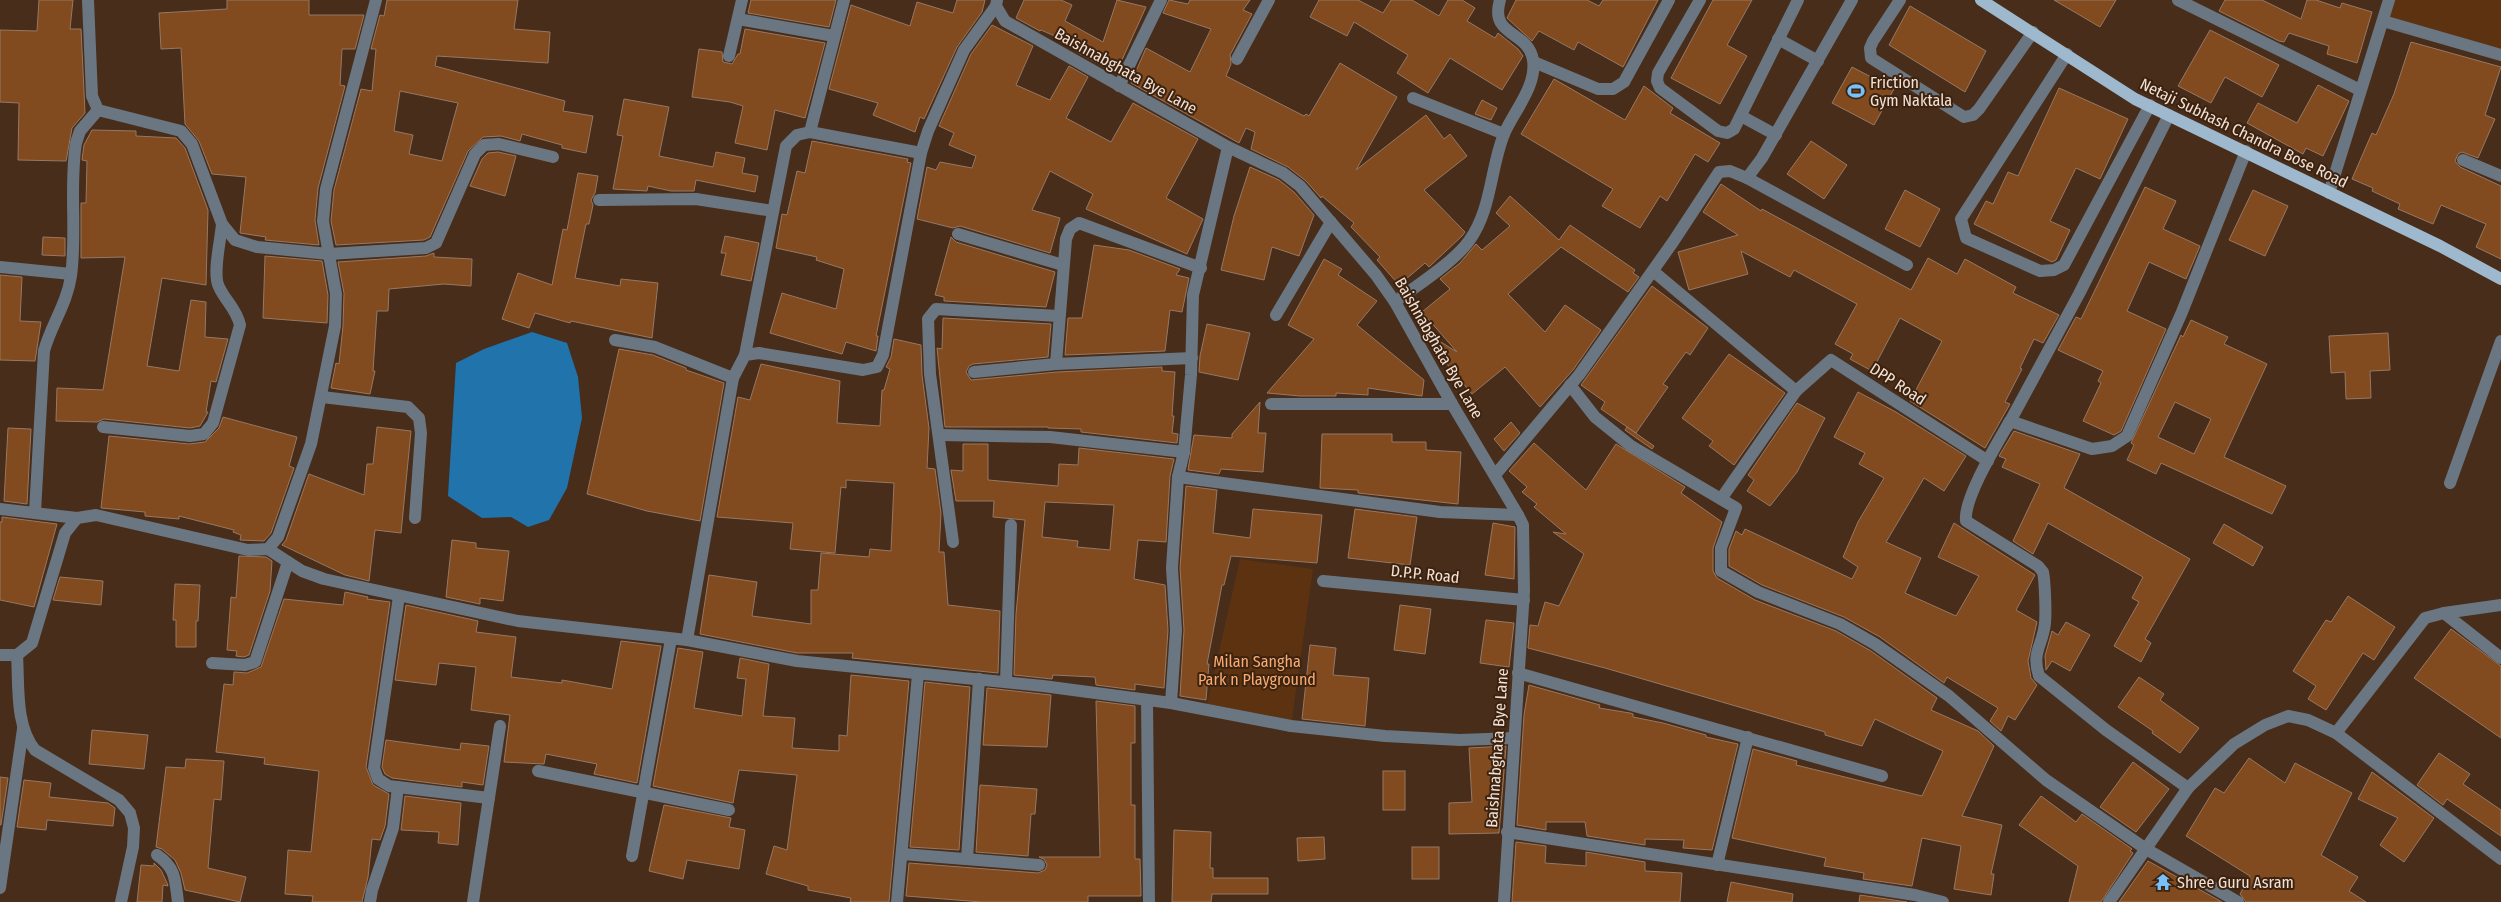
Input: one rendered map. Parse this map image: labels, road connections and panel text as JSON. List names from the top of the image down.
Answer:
{
  "streets": {
    "main road": ["Netaji Subhash Chandra Bose Road"],
    "street": ["Baishnabghata Bye Lane", "DPP Road", "D.P.P. Road"]
  },
  "crossings": [
    ["Baishnabghata Bye Lane", "D.P.P. Road"]
  ],
  "parks": ["Milan Sangha Park n Playground"],
  "places": {
    "sports": ["Friction Gym Naktala"],
    "temple": ["Shree Guru Asram"]
  }
}
